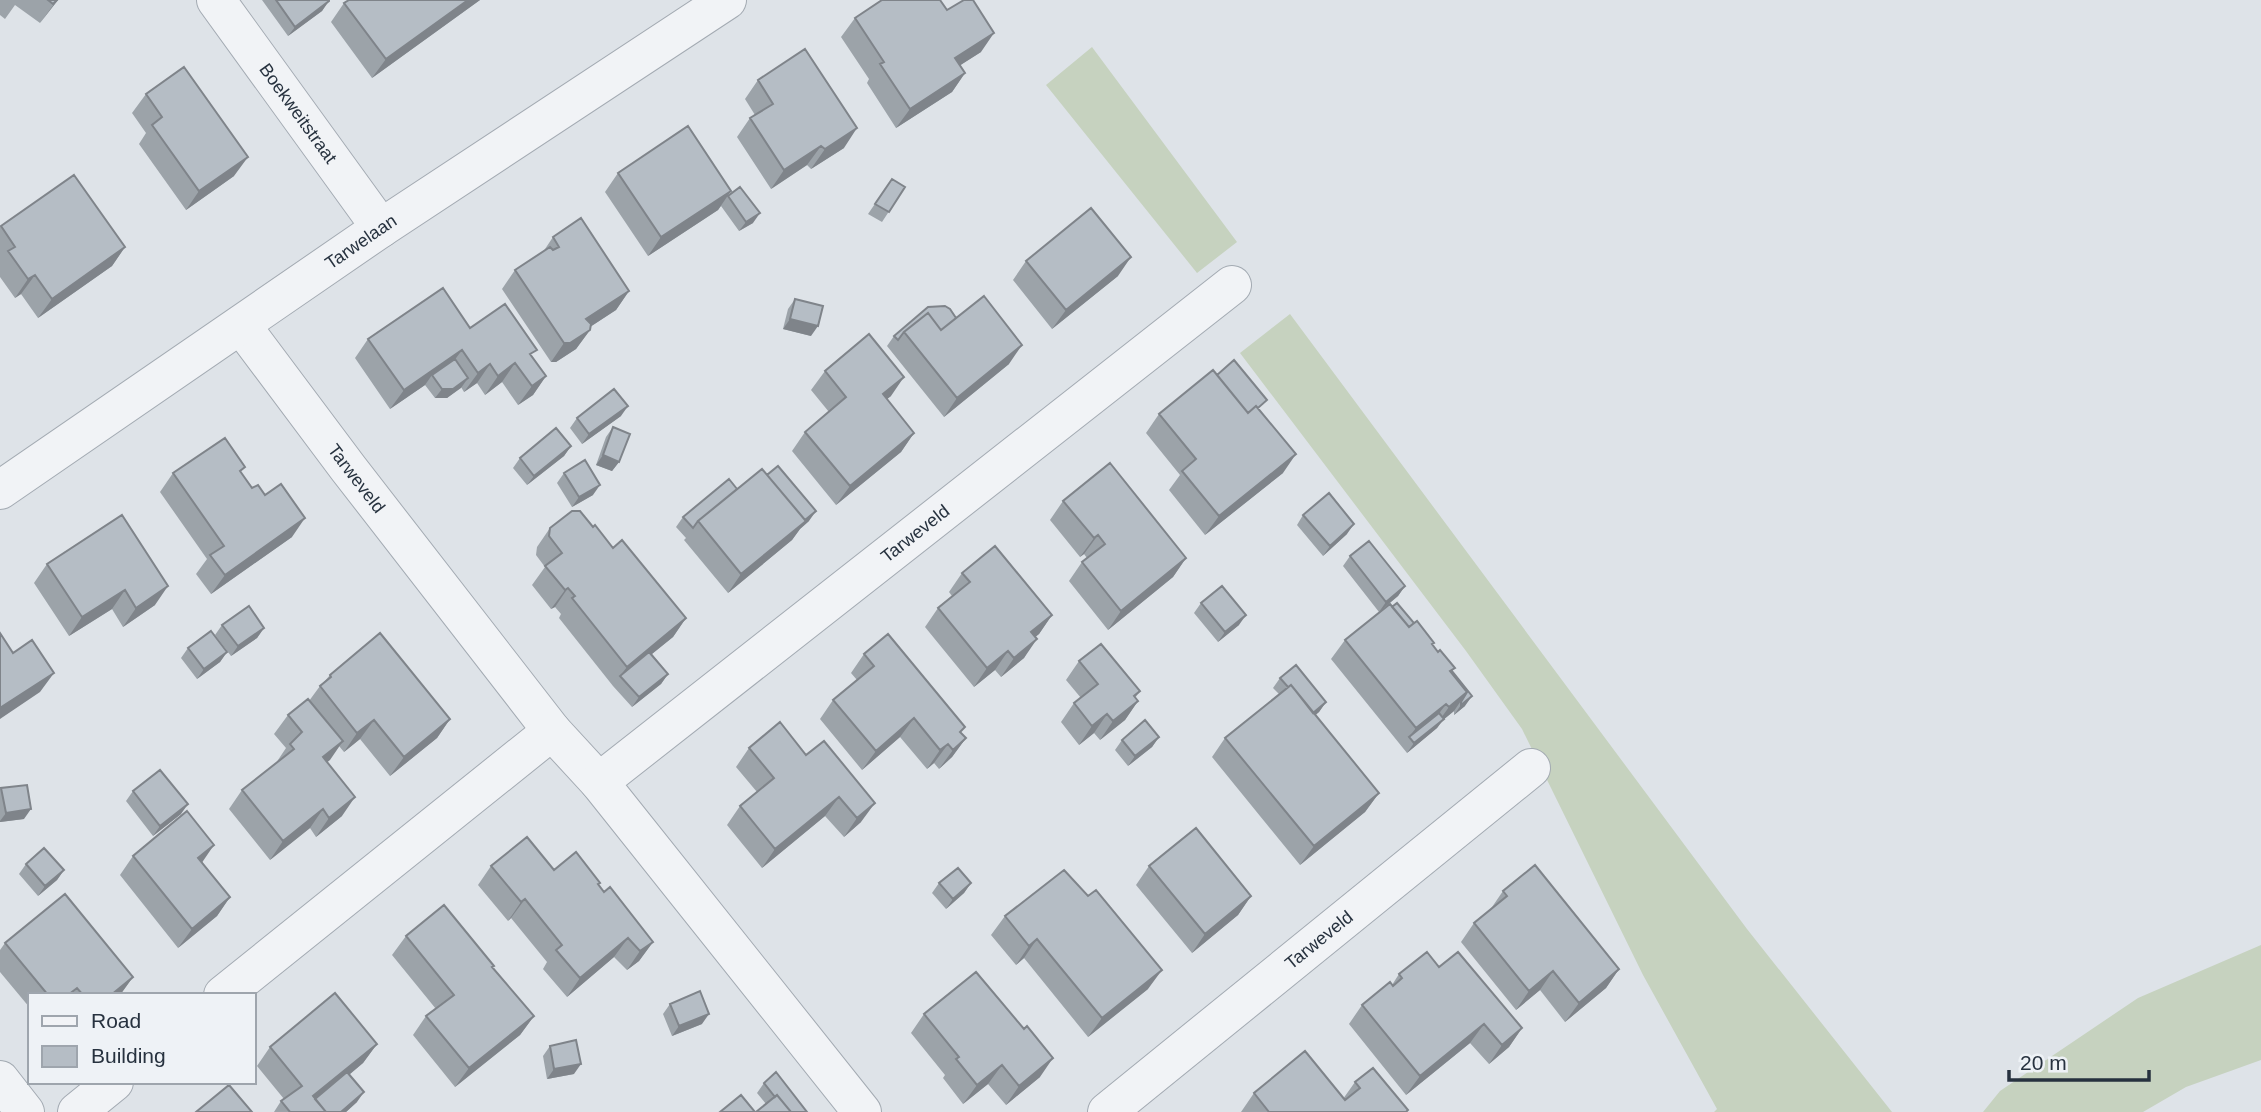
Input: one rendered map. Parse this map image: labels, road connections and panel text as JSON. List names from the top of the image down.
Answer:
{
  "streets": {
    "street": ["Boekweitstraat", "Tarwelaan", "Tarweveld"]
  },
  "crossings": [
    ["Boekweitstraat", "Tarwelaan"],
    ["Tarwelaan", "Tarweveld"]
  ],
  "legend": ["Road", "Building"],
  "scale_bar": "20 m"
}
